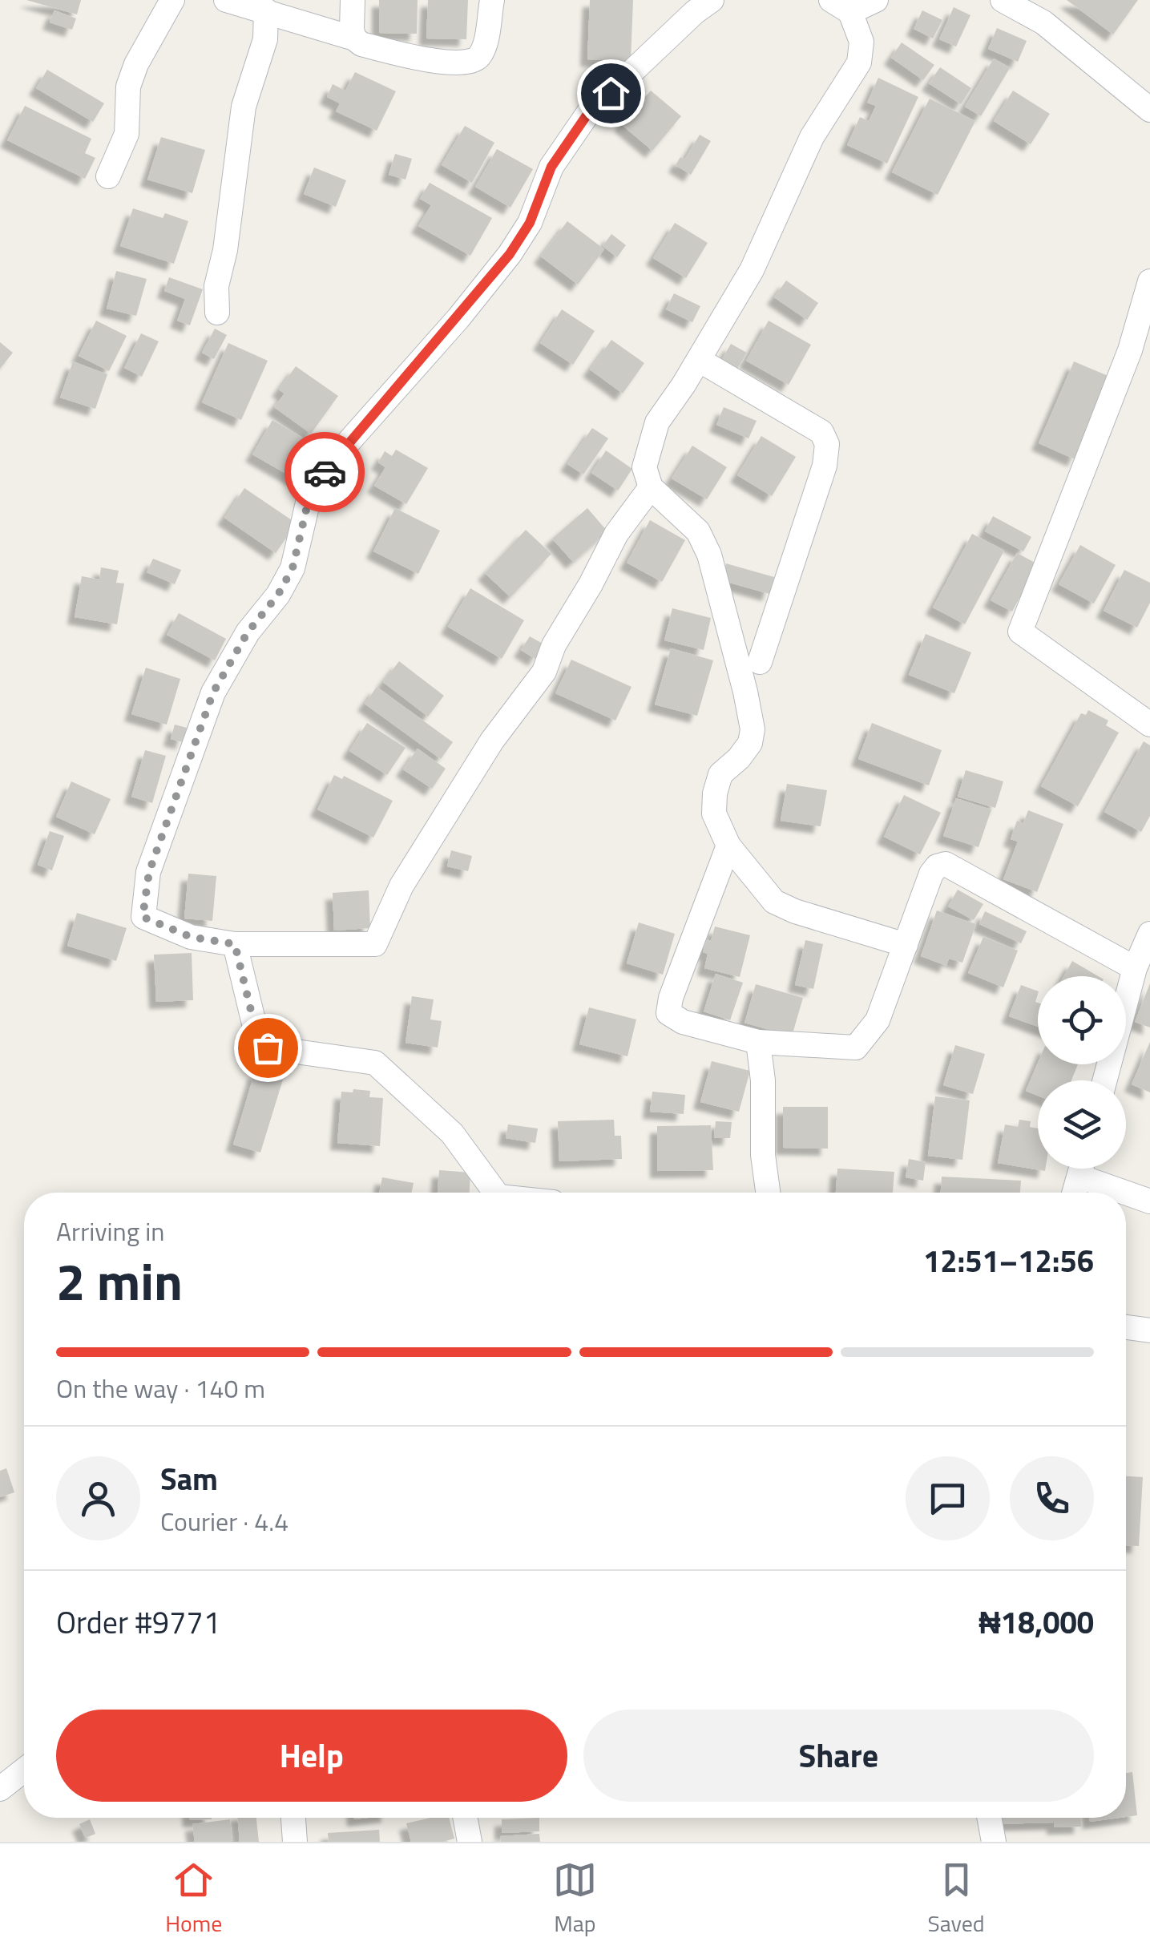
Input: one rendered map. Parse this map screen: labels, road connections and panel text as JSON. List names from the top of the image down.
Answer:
{
  "page": {
    "heading": ["2 min", "Arriving in", "12:51–12:56"],
    "panel": [
      "Sam",
      "Courier · 4.4",
      "Order #9771",
      "₦18,000"
    ],
    "bar": "On the way · 140 m",
    "buttons": ["Help", "Share"],
    "tabs": ["Home", "Map", "Saved"]
  }
}
